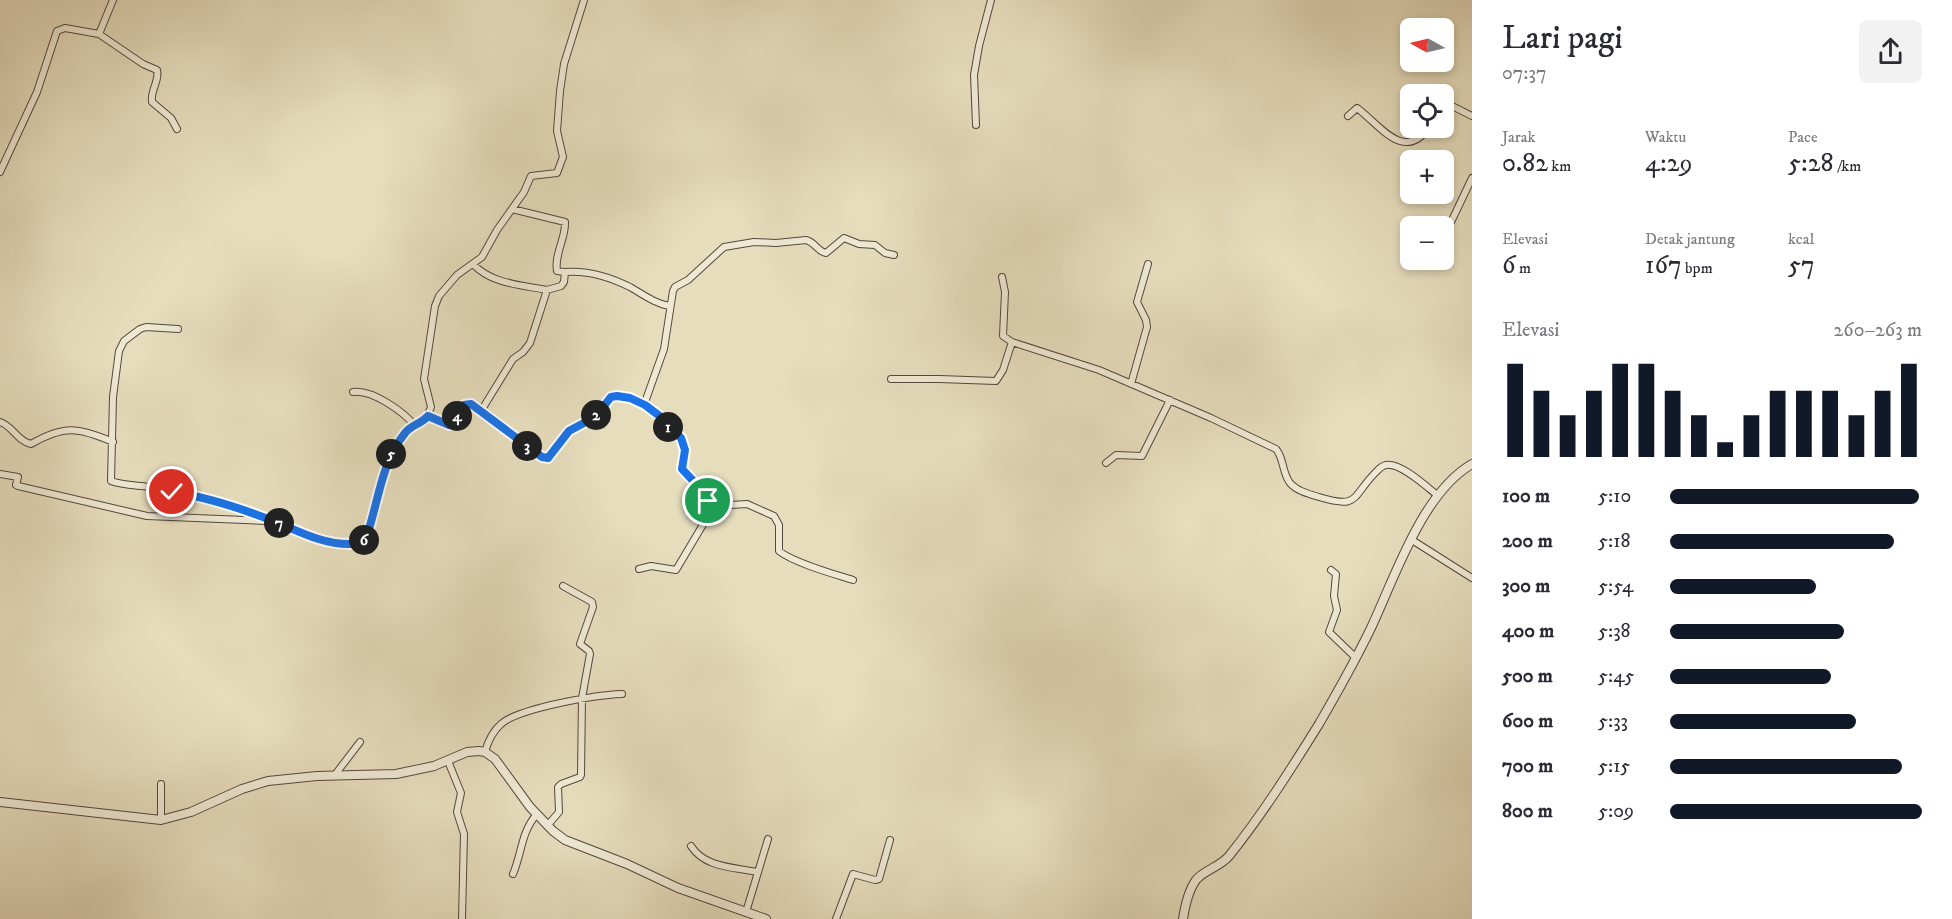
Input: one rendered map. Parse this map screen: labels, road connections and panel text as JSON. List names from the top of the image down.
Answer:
{
  "north": "left",
  "page": {
    "heading": ["Lari pagi", "07:37"],
    "map_buttons": ["+", "−"],
    "stats": [
      ["Jarak", "0.82 km"],
      ["Waktu", "4:29"],
      ["Pace", "5:28 /km"],
      ["Elevasi", "6 m"],
      ["Detak jantung", "167 bpm"],
      ["kcal", "57"]
    ],
    "chart": ["Elevasi", "260–263 m"],
    "pins": [
      "2",
      "4",
      "1",
      "3",
      "5",
      "7",
      "6"
    ],
    "list": [
      {
        "name": "100 m",
        "note": "5:10"
      },
      {
        "name": "200 m",
        "note": "5:18"
      },
      {
        "name": "300 m",
        "note": "5:54"
      },
      {
        "name": "400 m",
        "note": "5:38"
      },
      {
        "name": "500 m",
        "note": "5:45"
      },
      {
        "name": "600 m",
        "note": "5:33"
      },
      {
        "name": "700 m",
        "note": "5:15"
      },
      {
        "name": "800 m",
        "note": "5:09"
      }
    ]
  }
}
